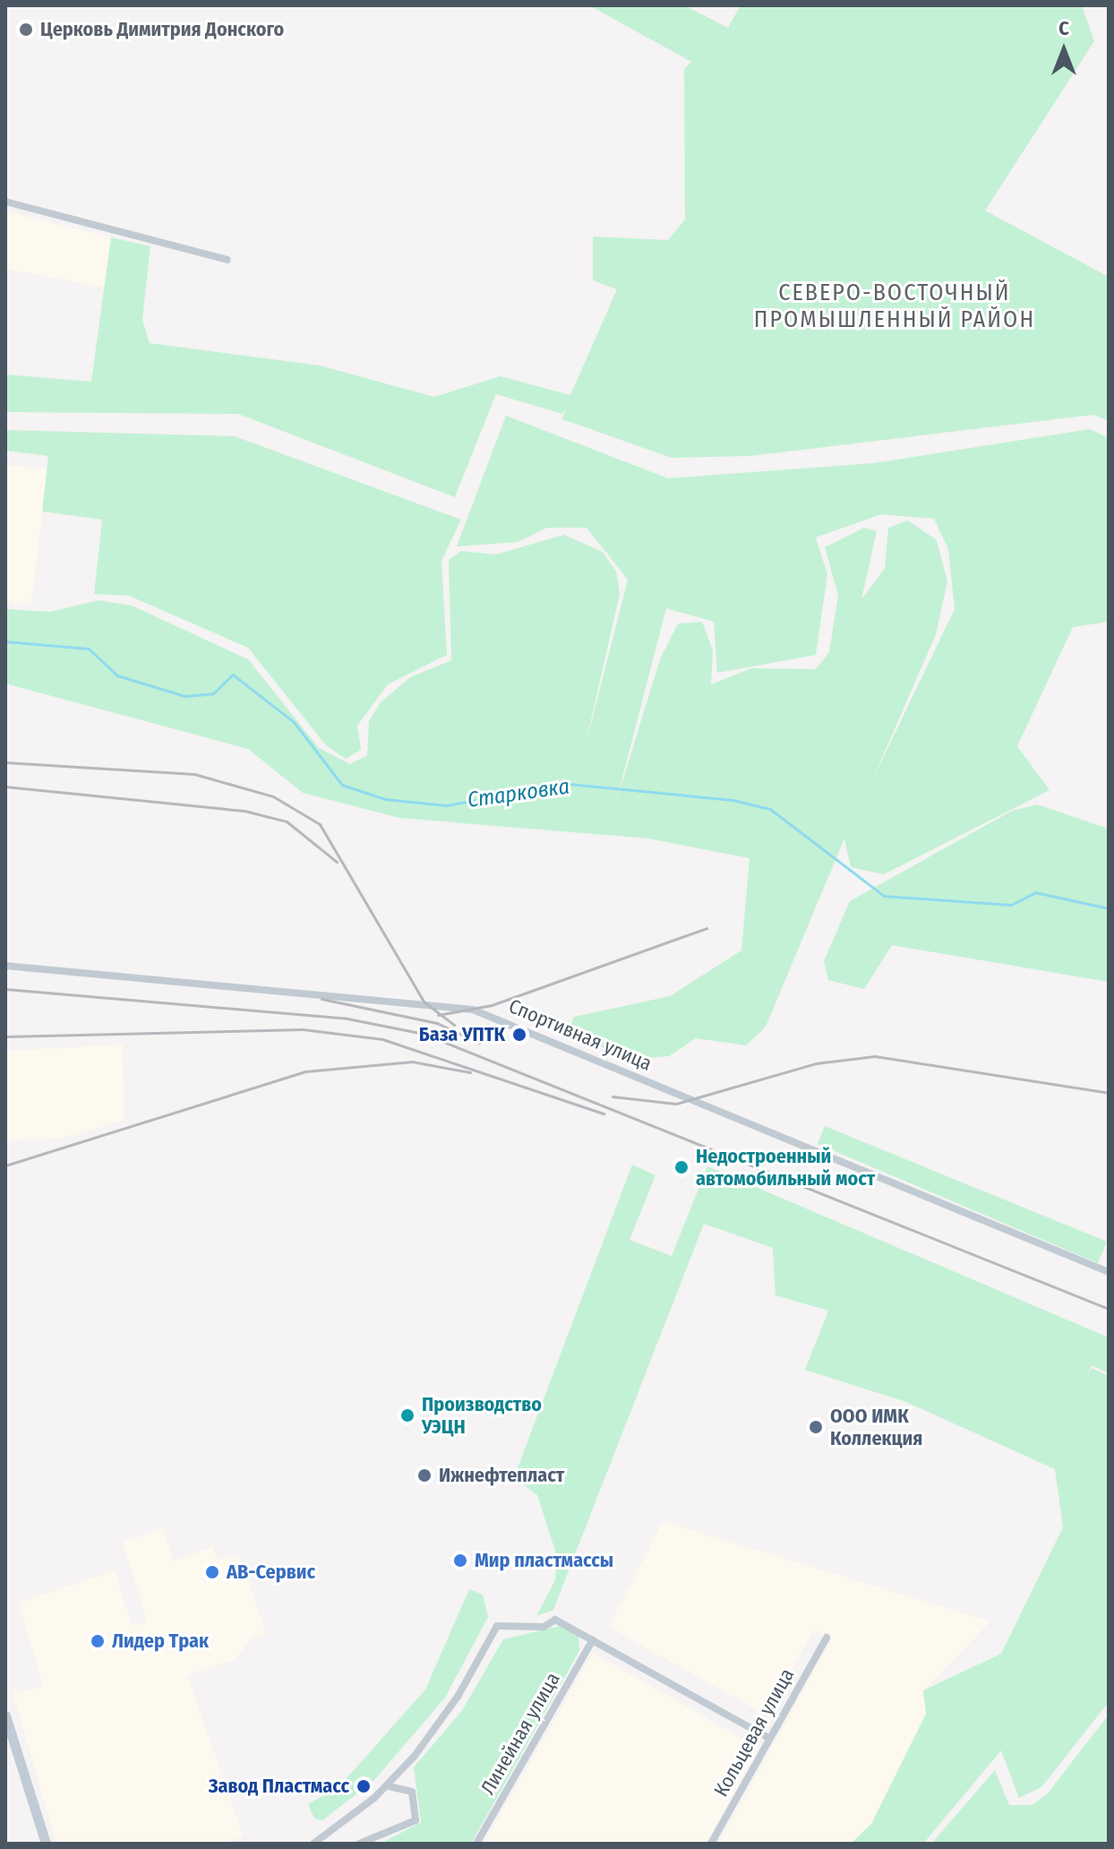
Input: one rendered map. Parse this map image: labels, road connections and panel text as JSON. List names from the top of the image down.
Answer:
{
  "streets": {
    "street": ["Спортивная улица", "Кольцевая улица", "Линейная улица"]
  },
  "districts": ["СЕВЕРО-ВОСТОЧНЫЙ ПРОМЫШЛЕННЫЙ РАЙОН"],
  "water": ["Старковка"],
  "places": [
    "Церковь Димитрия Донского",
    "База УПТК",
    "Недостроенный автомобильный мост",
    "Производство УЭЦН",
    "ООО ИМК Коллекция",
    "Ижнефтепласт",
    "Мир пластмассы",
    "АВ-Сервис",
    "Лидер Трак",
    "Завод Пластмасс"
  ],
  "north": "top"
}
